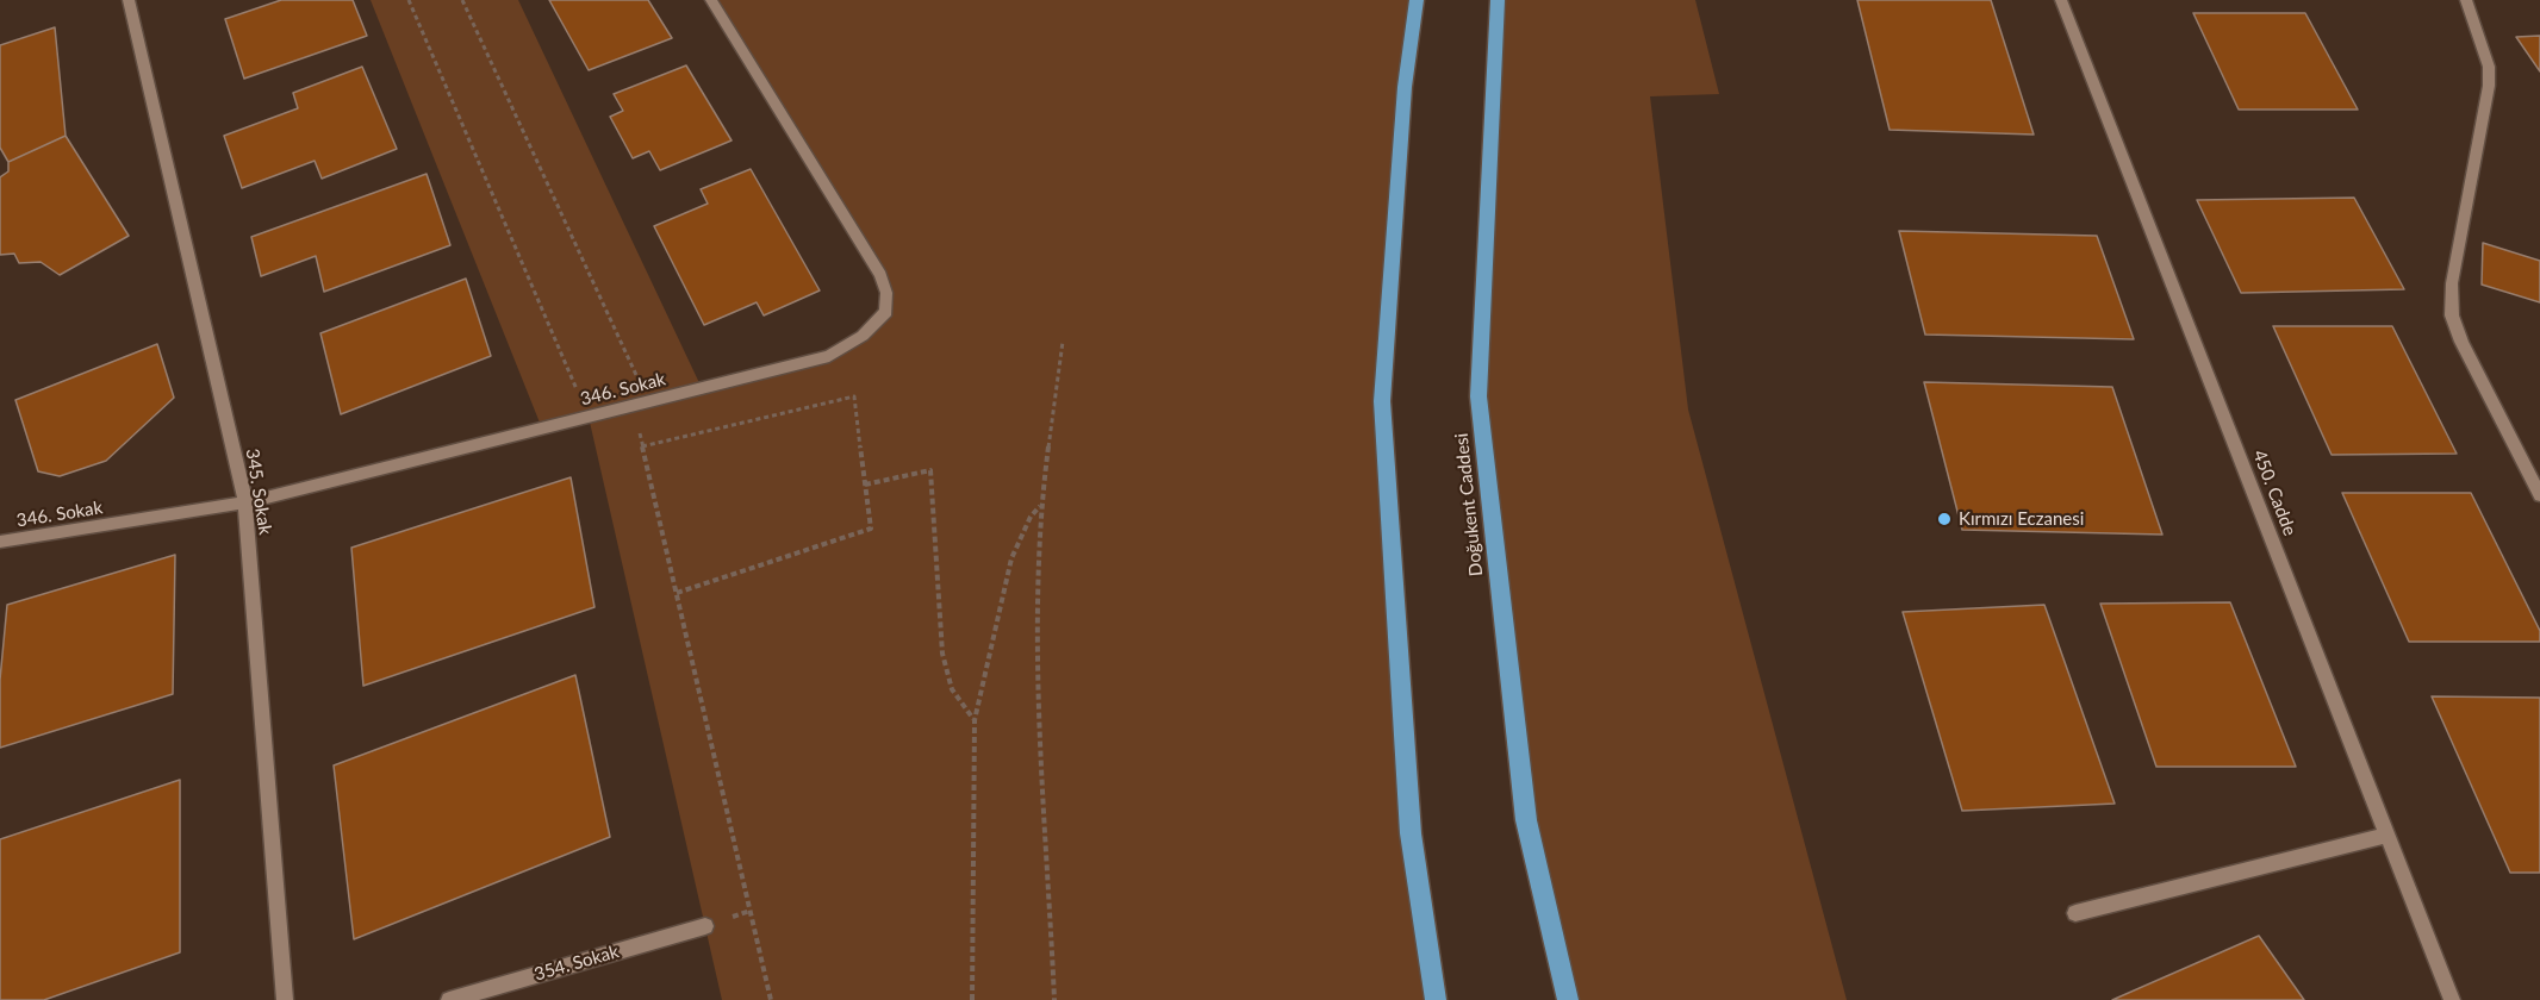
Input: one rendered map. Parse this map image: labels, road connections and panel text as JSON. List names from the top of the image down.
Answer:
{
  "streets": {
    "main road": ["Doğukent Caddesi"],
    "street": [
      "346. Sokak",
      "345. Sokak",
      "450. Cadde",
      "354. Sokak"
    ]
  },
  "crossings": [
    ["346. Sokak", "345. Sokak"]
  ],
  "places": ["Kırmızı Eczanesi"]
}
